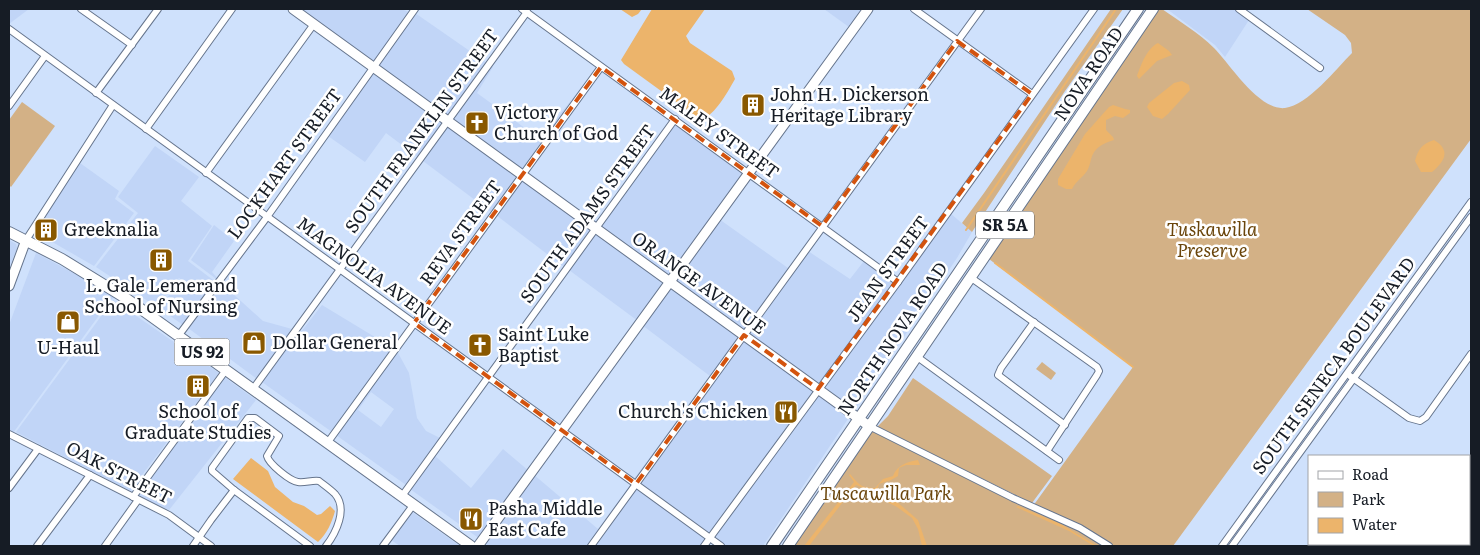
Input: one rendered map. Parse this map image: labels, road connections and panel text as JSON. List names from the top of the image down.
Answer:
{
  "streets": {
    "main road": [
      "NOVA ROAD",
      "SR 5A",
      "NORTH NOVA ROAD",
      "US 92"
    ],
    "street": [
      "SOUTH FRANKLIN STREET",
      "MALEY STREET",
      "LOCKHART STREET",
      "SOUTH ADAMS STREET",
      "REVA STREET",
      "JEAN STREET",
      "MAGNOLIA AVENUE",
      "ORANGE AVENUE",
      "SOUTH SENECA BOULEVARD",
      "OAK STREET"
    ]
  },
  "crossings": [
    ["NOVA ROAD", "NORTH NOVA ROAD"],
    ["SOUTH FRANKLIN STREET", "MALEY STREET"],
    ["SOUTH FRANKLIN STREET", "MAGNOLIA AVENUE"],
    ["SOUTH FRANKLIN STREET", "ORANGE AVENUE"],
    ["SOUTH FRANKLIN STREET", "US 92"],
    ["MALEY STREET", "SOUTH ADAMS STREET"],
    ["MALEY STREET", "REVA STREET"],
    ["MALEY STREET", "JEAN STREET"],
    ["LOCKHART STREET", "MAGNOLIA AVENUE"],
    ["LOCKHART STREET", "ORANGE AVENUE"],
    ["LOCKHART STREET", "US 92"],
    ["SOUTH ADAMS STREET", "MAGNOLIA AVENUE"],
    ["SOUTH ADAMS STREET", "ORANGE AVENUE"],
    ["SOUTH ADAMS STREET", "US 92"],
    ["REVA STREET", "MAGNOLIA AVENUE"],
    ["REVA STREET", "ORANGE AVENUE"],
    ["REVA STREET", "US 92"],
    ["JEAN STREET", "MAGNOLIA AVENUE"],
    ["JEAN STREET", "ORANGE AVENUE"],
    ["ORANGE AVENUE", "NORTH NOVA ROAD"]
  ],
  "parks": ["Tuskawilla Preserve", "Tuscawilla Park"],
  "places": {
    "building": [
      "John H. Dickerson Heritage Library",
      "Greeknalia",
      "L. Gale Lemerand School of Nursing",
      "School of Graduate Studies"
    ],
    "church": ["Victory Church of God", "Saint Luke Baptist"],
    "shop": ["U-Haul", "Dollar General"],
    "restaurant": ["Church's Chicken", "Pasha Middle East Cafe"]
  },
  "legend": ["Road", "Park", "Water"]
}
